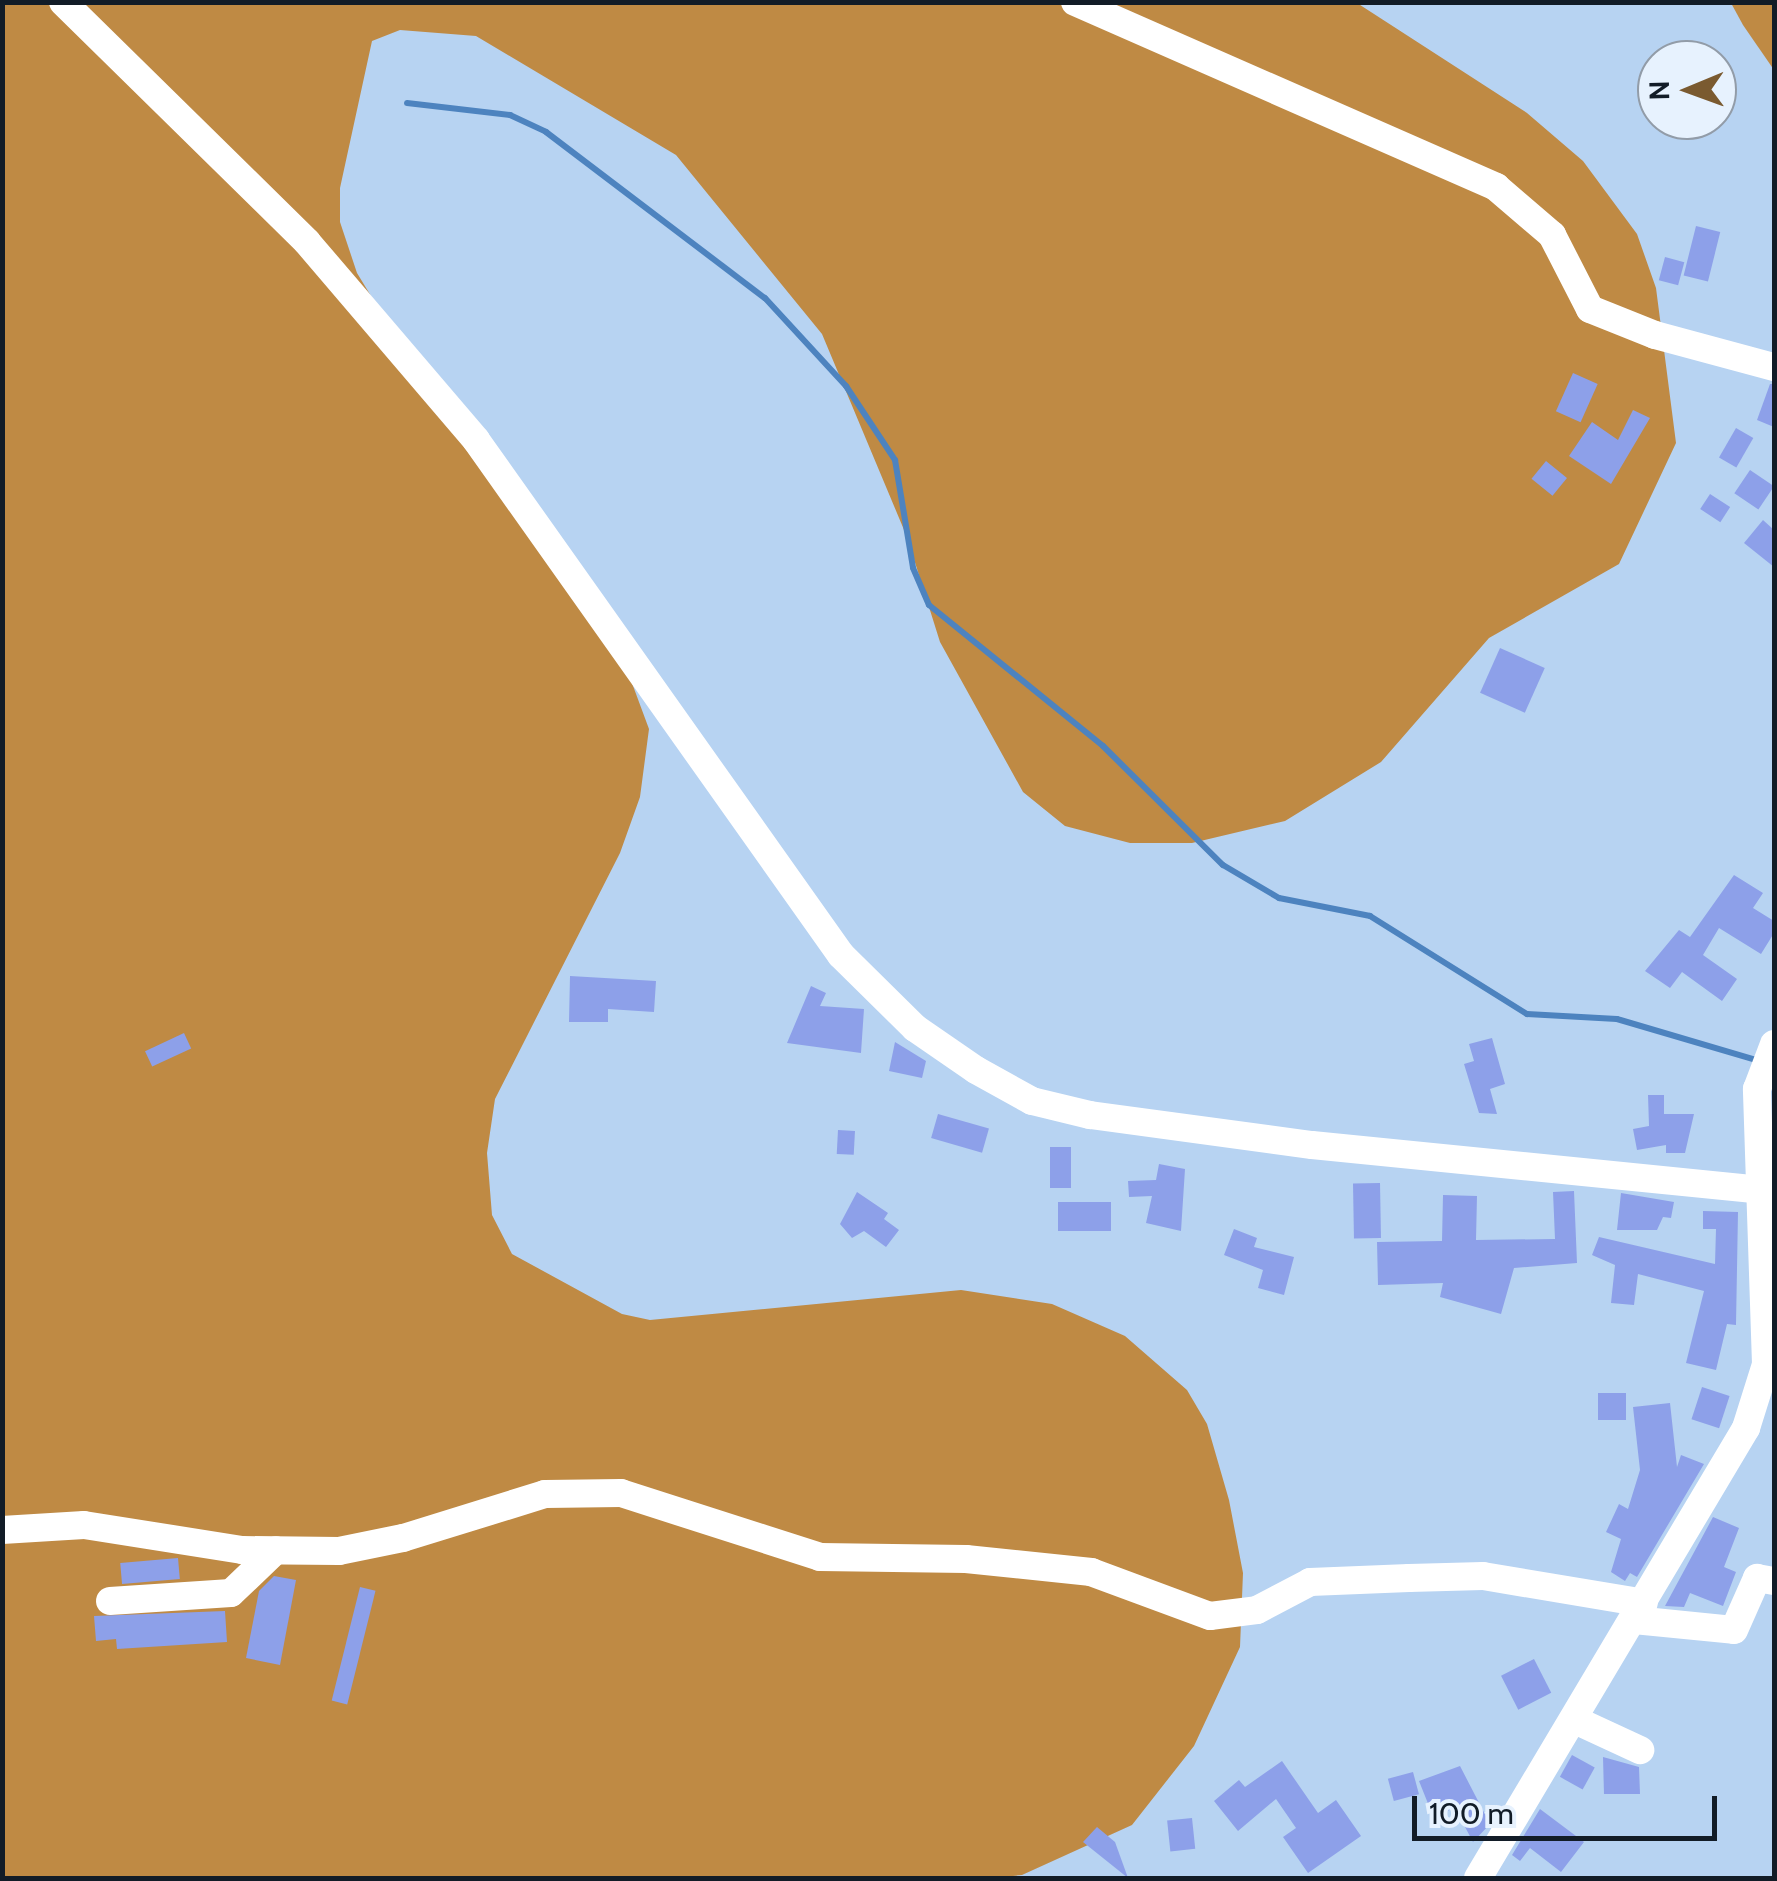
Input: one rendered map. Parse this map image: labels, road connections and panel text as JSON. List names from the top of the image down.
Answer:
{
  "scale_bar": "100 m",
  "north": "left"
}
